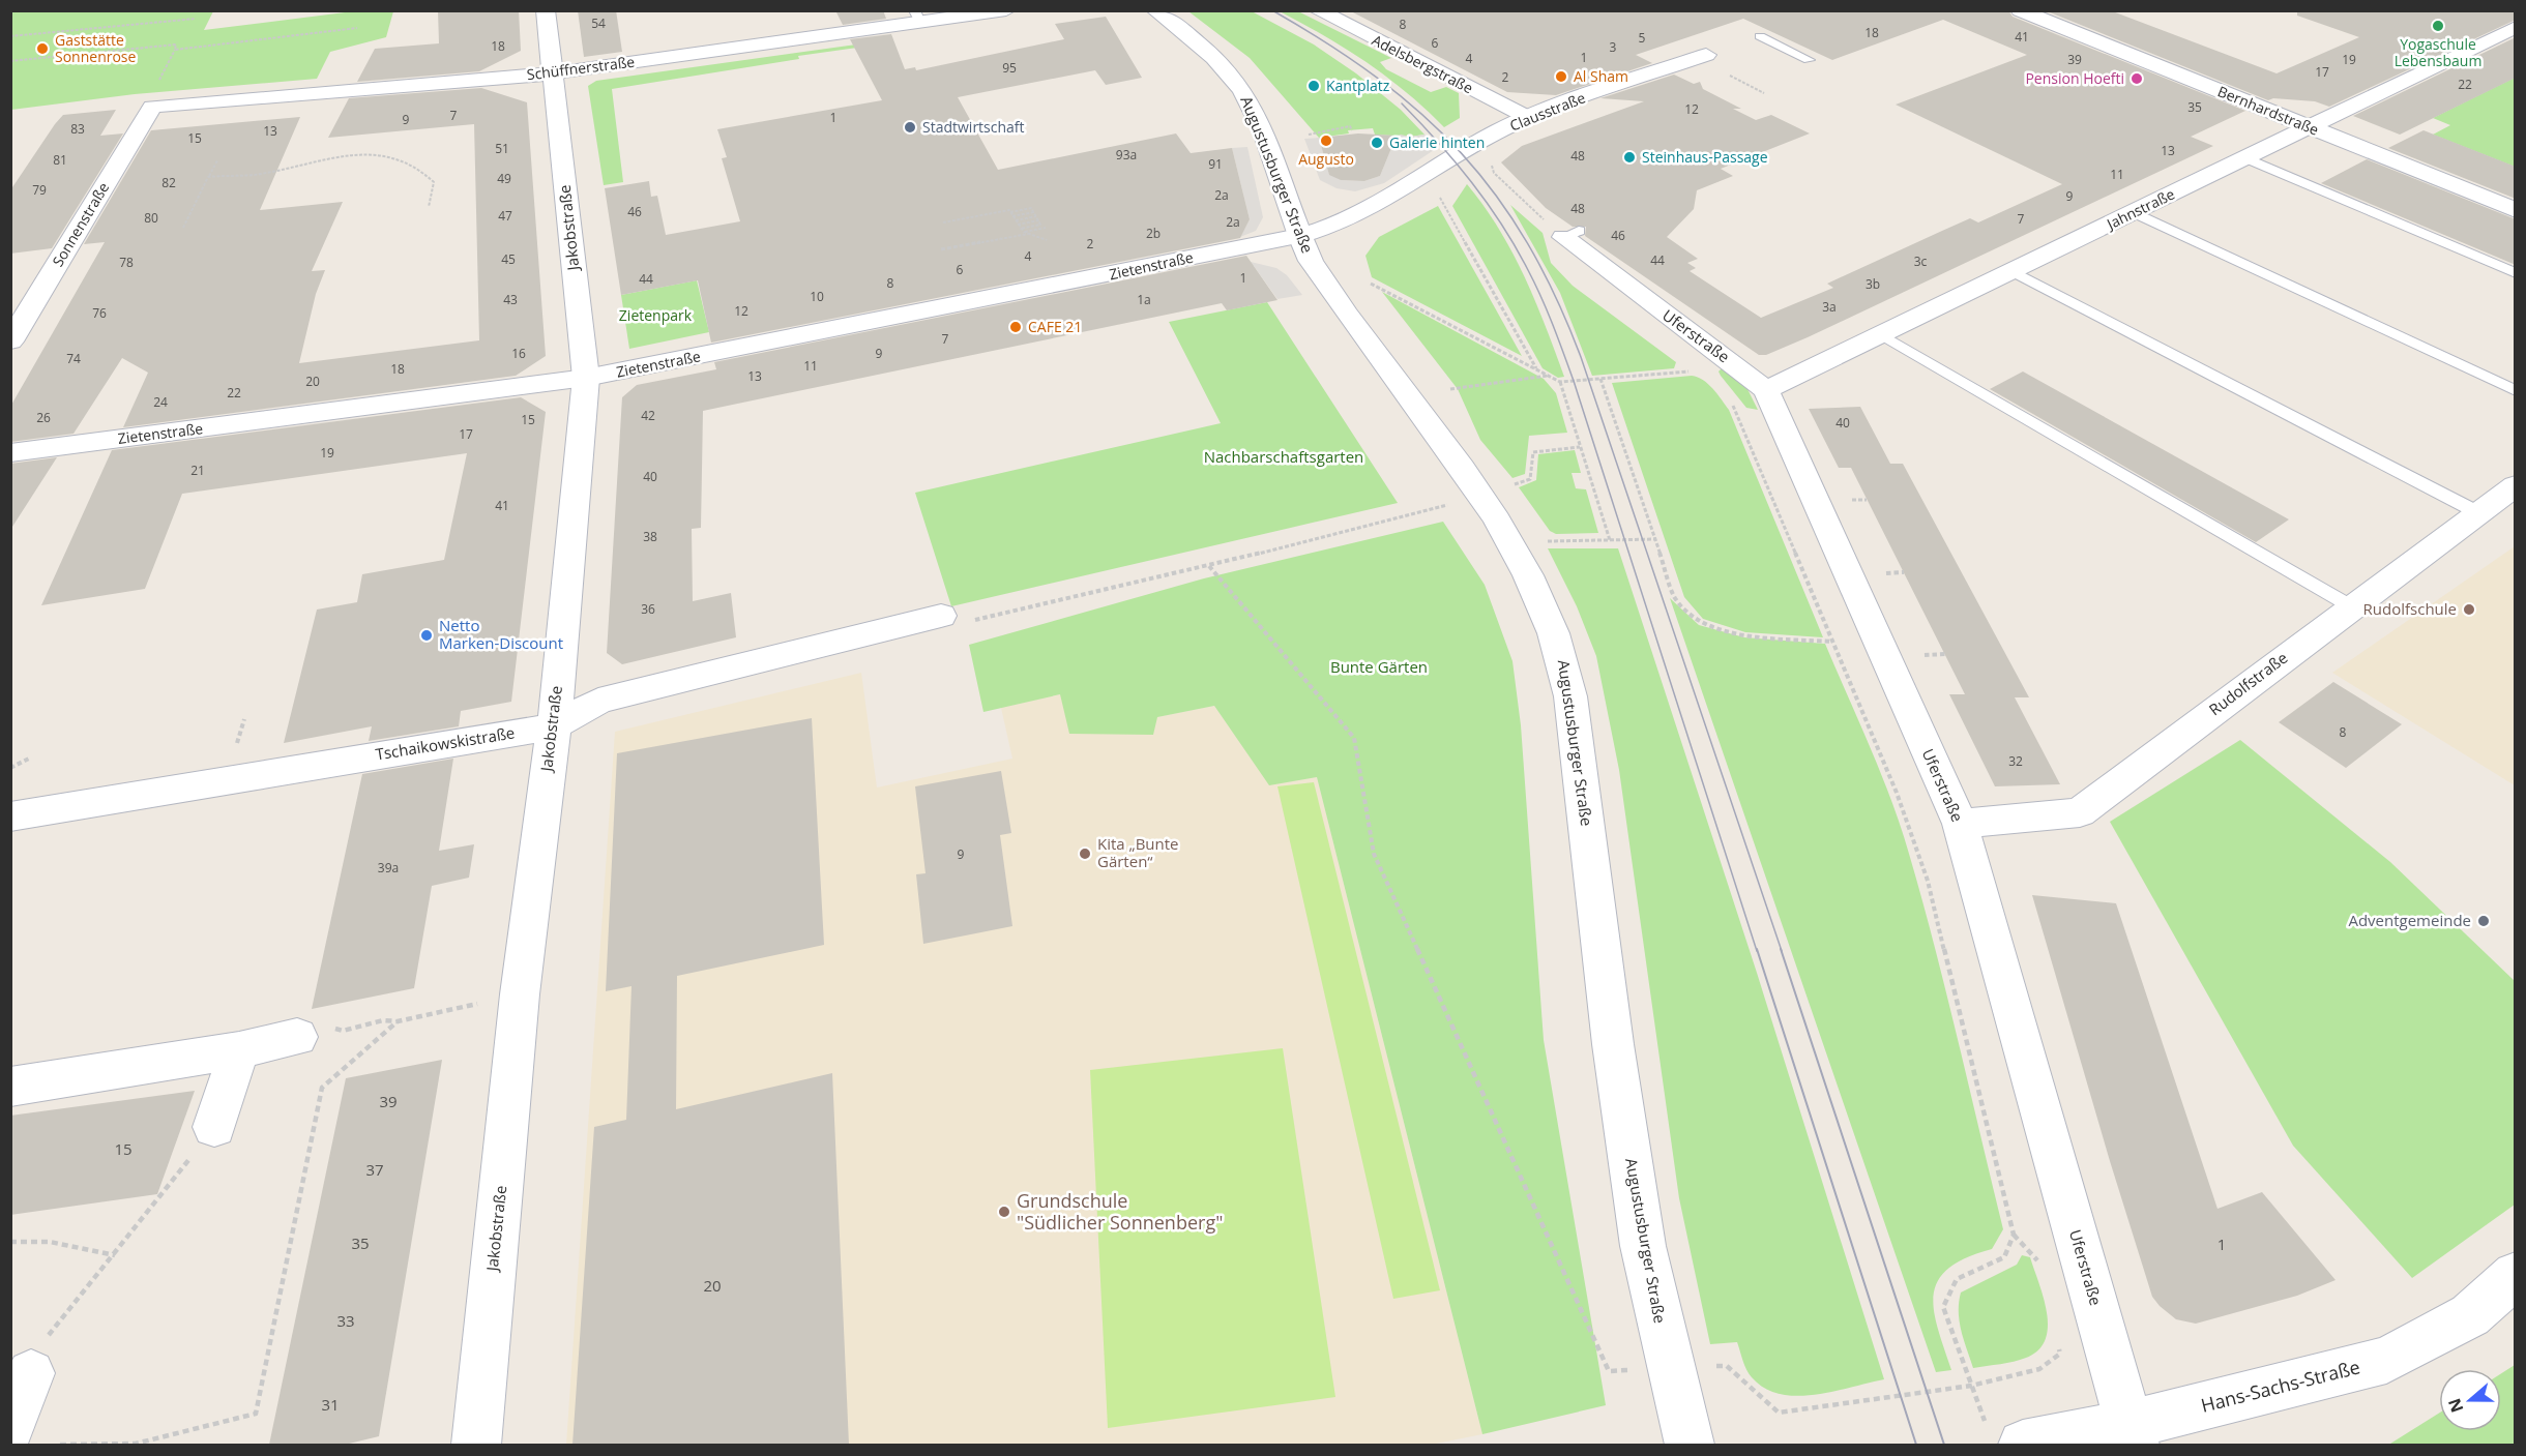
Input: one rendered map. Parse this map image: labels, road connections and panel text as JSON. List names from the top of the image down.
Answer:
{
  "streets": {
    "street": [
      "Adelsbergstraße",
      "Schüffnerstraße",
      "Bernhardstraße",
      "Clausstraße",
      "Augustusburger Straße",
      "Jahnstraße",
      "Sonnenstraße",
      "Jakobstraße",
      "Zietenstraße",
      "Uferstraße",
      "Rudolfstraße",
      "Tschaikowskistraße",
      "Hans-Sachs-Straße"
    ]
  },
  "crossings": [
    ["Adelsbergstraße", "Clausstraße"],
    ["Schüffnerstraße", "Sonnenstraße"],
    ["Schüffnerstraße", "Jakobstraße"],
    ["Bernhardstraße", "Jahnstraße"],
    ["Clausstraße", "Augustusburger Straße"],
    ["Clausstraße", "Zietenstraße"],
    ["Augustusburger Straße", "Zietenstraße"],
    ["Jahnstraße", "Uferstraße"],
    ["Jakobstraße", "Zietenstraße"],
    ["Jakobstraße", "Tschaikowskistraße"],
    ["Uferstraße", "Rudolfstraße"],
    ["Uferstraße", "Hans-Sachs-Straße"]
  ],
  "parks": ["Zietenpark", "Nachbarschaftsgarten", "Bunte Gärten"],
  "places": [
    "Yogaschule Lebensbaum",
    "Gaststätte Sonnenrose",
    "Al Sham",
    "Pension Hoefti",
    "Kantplatz",
    "Stadtwirtschaft",
    "Augusto",
    "Galerie hinten",
    "Steinhaus-Passage",
    "CAFE 21",
    "Rudolfschule",
    "Netto Marken-Discount",
    "Kita „Bunte Gärten“",
    "Adventgemeinde",
    "Grundschule \"Südlicher Sonnenberg\""
  ],
  "house_numbers": [
    "54",
    "8",
    "18",
    "41",
    "5",
    "6",
    "18",
    "3",
    "1",
    "4",
    "39",
    "19",
    "95",
    "17",
    "2",
    "22",
    "35",
    "12",
    "7",
    "1",
    "9",
    "83",
    "13",
    "15",
    "51",
    "13",
    "93a",
    "48",
    "81",
    "91",
    "11",
    "49",
    "82",
    "79",
    "2a",
    "9",
    "48",
    "46",
    "47",
    "80",
    "7",
    "2a",
    "2b",
    "46",
    "2",
    "4",
    "45",
    "44",
    "3c",
    "78",
    "6",
    "1",
    "44",
    "8",
    "3b",
    "10",
    "43",
    "1a",
    "3a",
    "12",
    "76",
    "7",
    "16",
    "9",
    "74",
    "11",
    "18",
    "13",
    "20",
    "22",
    "24",
    "42",
    "26",
    "15",
    "40",
    "17",
    "19",
    "21",
    "40",
    "41",
    "38",
    "36",
    "8",
    "32",
    "9",
    "39a",
    "39",
    "15",
    "37",
    "35",
    "1",
    "20",
    "33",
    "31"
  ],
  "north": "left"
}
